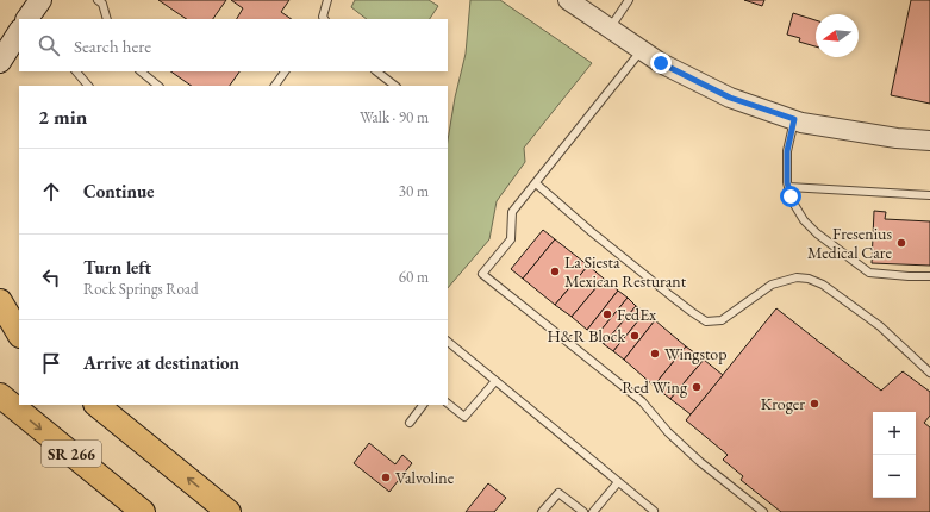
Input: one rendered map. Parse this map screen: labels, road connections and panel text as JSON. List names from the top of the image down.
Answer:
{
  "streets": {
    "main road": ["SR 266"]
  },
  "places": [
    "Fresenius Medical Care",
    "La Siesta Mexican Resturant",
    "FedEx",
    "H&R Block",
    "Wingstop",
    "Red Wing",
    "Kroger",
    "Valvoline"
  ],
  "north": "left",
  "page": {
    "search": "Search here",
    "heading": ["2 min", "Walk · 90 m"],
    "list": [
      ["Continue", "30 m"],
      ["Turn left", "Rock Springs Road", "60 m"],
      "Arrive at destination"
    ],
    "map_buttons": ["+", "−"]
  }
}
